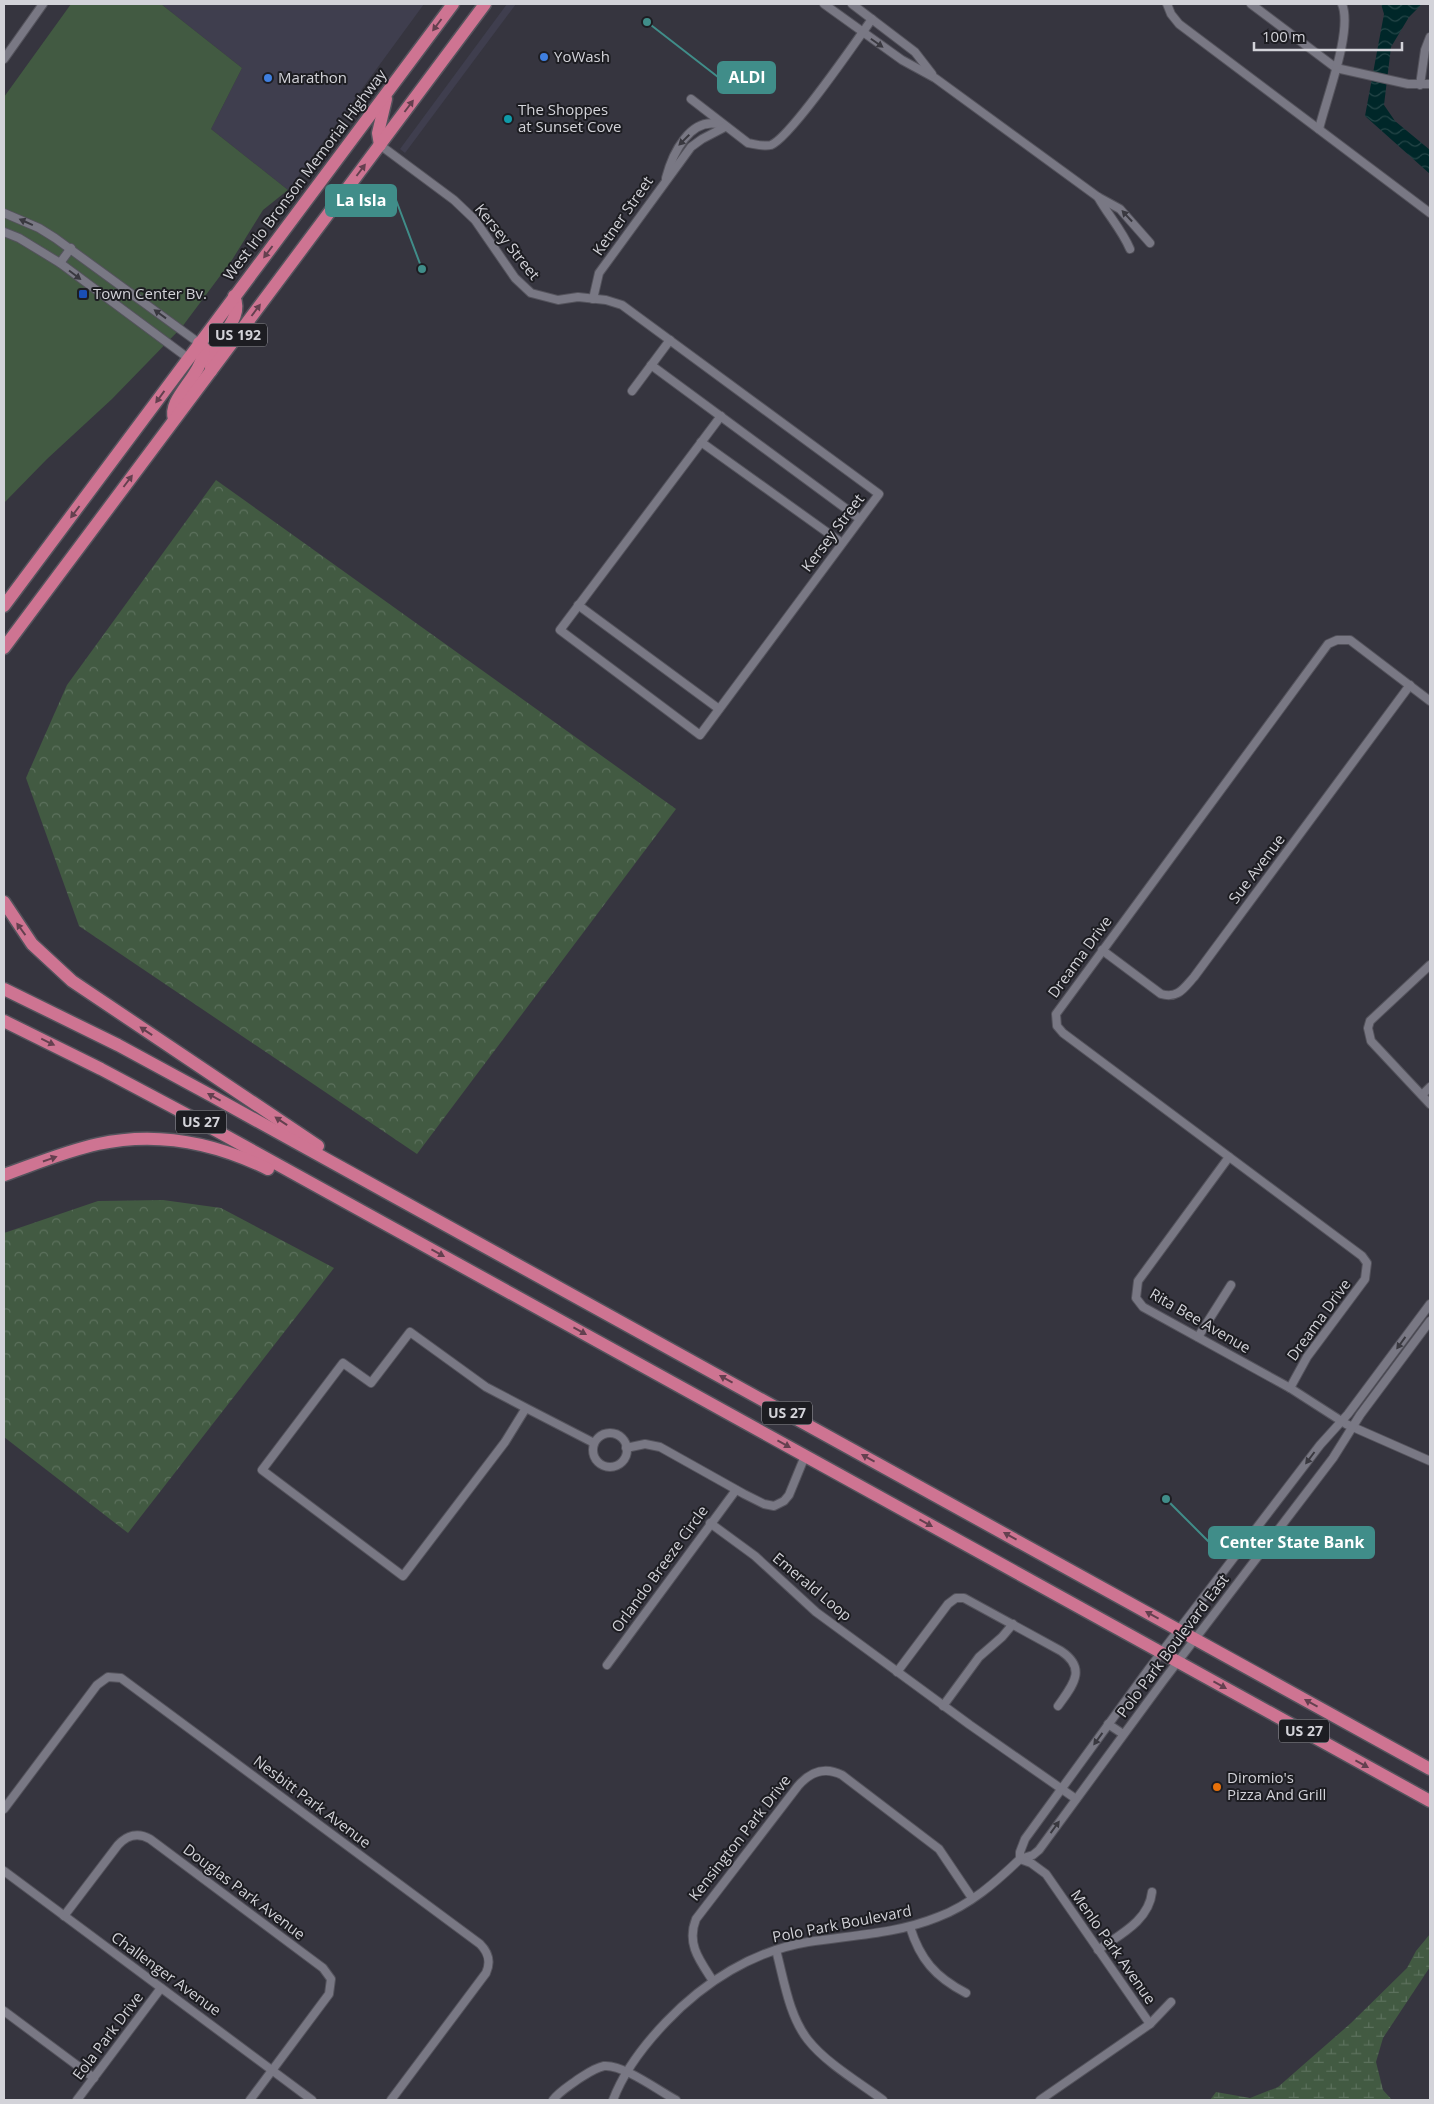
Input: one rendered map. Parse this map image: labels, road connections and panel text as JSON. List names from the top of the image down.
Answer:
{
  "streets": {
    "highway": ["West Irlo Bronson Memorial Highway", "US 192", "US 27"],
    "street": [
      "Ketner Street",
      "Kersey Street",
      "Sue Avenue",
      "Dreama Drive",
      "Rita Bee Avenue",
      "Orlando Breeze Circle",
      "Emerald Loop",
      "Polo Park Boulevard East",
      "Nesbitt Park Avenue",
      "Kensington Park Drive",
      "Douglas Park Avenue",
      "Polo Park Boulevard",
      "Menlo Park Avenue",
      "Challenger Avenue",
      "Eola Park Drive"
    ]
  },
  "crossings": [
    ["Ketner Street", "Kersey Street"],
    ["Kersey Street", "US 192"],
    ["Sue Avenue", "Dreama Drive"],
    ["Dreama Drive", "Rita Bee Avenue"],
    ["US 27", "Polo Park Boulevard East"],
    ["US 27", "Polo Park Boulevard"],
    ["Rita Bee Avenue", "Polo Park Boulevard East"],
    ["Orlando Breeze Circle", "Emerald Loop"],
    ["Emerald Loop", "Polo Park Boulevard East"],
    ["Emerald Loop", "Polo Park Boulevard"],
    ["Polo Park Boulevard East", "Polo Park Boulevard"],
    ["Polo Park Boulevard East", "Menlo Park Avenue"],
    ["Kensington Park Drive", "Polo Park Boulevard"],
    ["Douglas Park Avenue", "Challenger Avenue"],
    ["Polo Park Boulevard", "Menlo Park Avenue"],
    ["Challenger Avenue", "Eola Park Drive"]
  ],
  "places": {
    "other": [
      "ALDI",
      "YoWash",
      "Marathon",
      "The Shoppes at Sunset Cove",
      "La Isla",
      "Center State Bank",
      "Diromio's Pizza And Grill"
    ],
    "transit": ["Town Center Bv."]
  },
  "scale_bar": "100 m"
}
